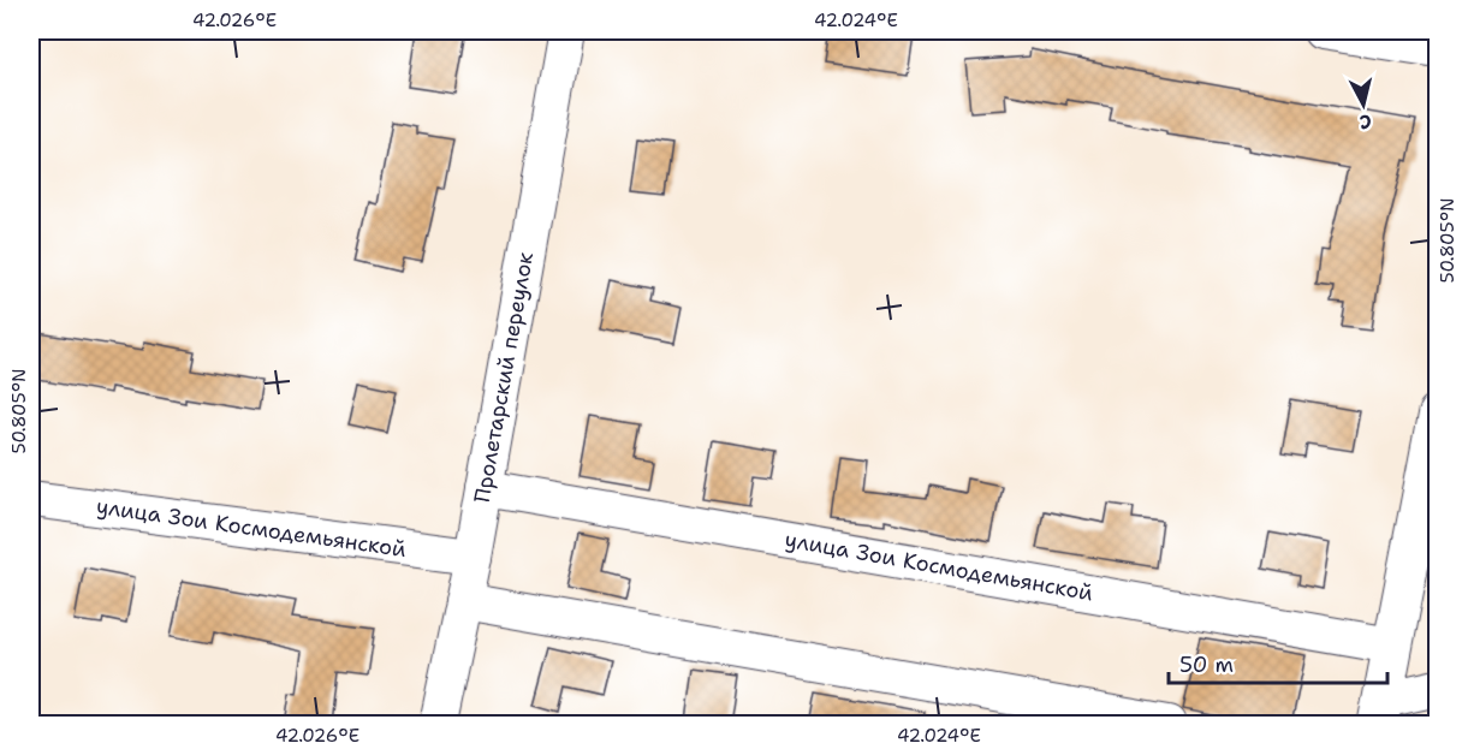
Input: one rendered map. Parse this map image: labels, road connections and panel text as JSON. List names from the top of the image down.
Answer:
{
  "streets": {
    "street": ["Пролетарский переулок", "улица Зои Космодемьянской"]
  },
  "crossings": [
    ["Пролетарский переулок", "улица Зои Космодемьянской"]
  ],
  "scale_bar": "50 m",
  "north": "bottom",
  "coordinates": ["42.026°E", "42.024°E", "50.805°N"]
}
